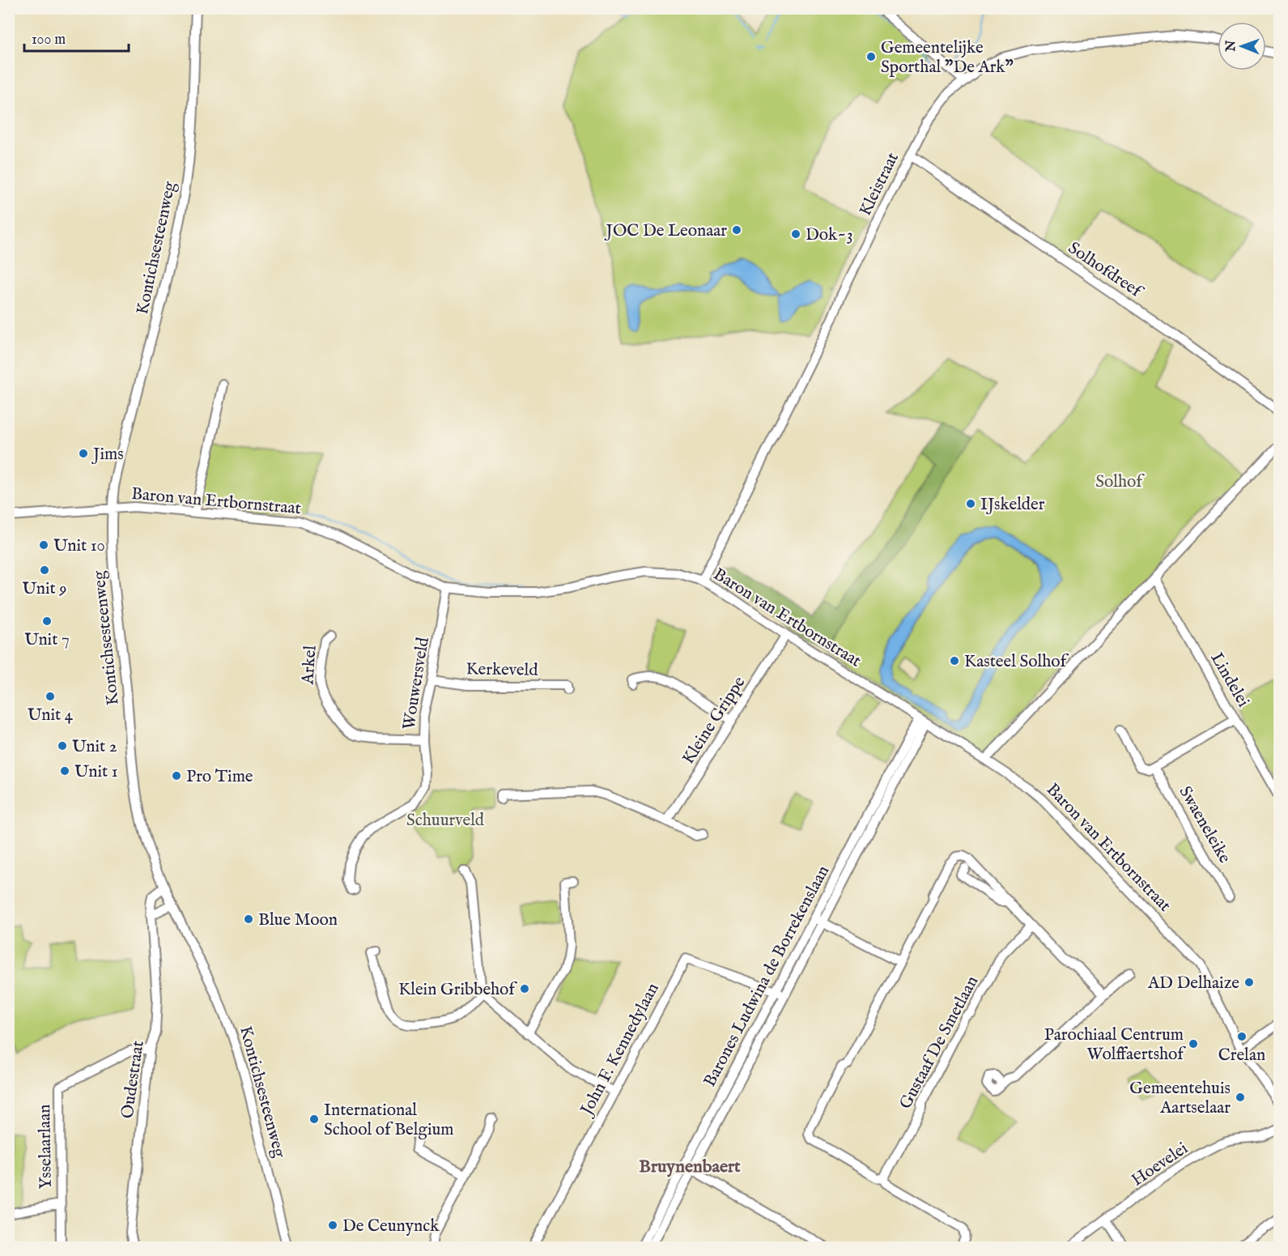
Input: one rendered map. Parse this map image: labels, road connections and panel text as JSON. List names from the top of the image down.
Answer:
{
  "streets": {
    "street": [
      "Kleistraat",
      "Kontichsesteenweg",
      "Solhofdreef",
      "Baron van Ertbornstraat",
      "Arkel",
      "Kerkeveld",
      "Lindelei",
      "Wouwersveld",
      "Kleine Grippe",
      "Swaeneleike",
      "Barones Ludwina de Borrekenslaan",
      "Gustaaf De Smetlaan",
      "John F. Kennedylaan",
      "Oudestraat",
      "Ysselaarlaan",
      "Hoevelei"
    ]
  },
  "crossings": [
    ["Kleistraat", "Solhofdreef"],
    ["Kleistraat", "Baron van Ertbornstraat"],
    ["Kontichsesteenweg", "Baron van Ertbornstraat"],
    ["Kontichsesteenweg", "Oudestraat"],
    ["Baron van Ertbornstraat", "Wouwersveld"],
    ["Baron van Ertbornstraat", "Kleine Grippe"],
    ["Baron van Ertbornstraat", "Barones Ludwina de Borrekenslaan"],
    ["Arkel", "Wouwersveld"],
    ["Kerkeveld", "Wouwersveld"],
    ["Barones Ludwina de Borrekenslaan", "John F. Kennedylaan"],
    ["Oudestraat", "Ysselaarlaan"]
  ],
  "districts": ["Bruynenbaert"],
  "parks": ["Solhof", "Schuurveld"],
  "places": [
    "Gemeentelijke Sporthal \"De Ark\"",
    "JOC De Leonaar",
    "Dok~3",
    "Jims",
    "IJskelder",
    "Unit 10",
    "Unit 9",
    "Unit 7",
    "Kasteel Solhof",
    "Unit 4",
    "Unit 2",
    "Unit 1",
    "Pro Time",
    "Blue Moon",
    "AD Delhaize",
    "Klein Gribbehof",
    "Crelan",
    "Parochiaal Centrum Wolffaertshof",
    "Gemeentehuis Aartselaar",
    "International School of Belgium",
    "De Ceunynck"
  ],
  "scale_bar": "100 m",
  "north": "left"
}
